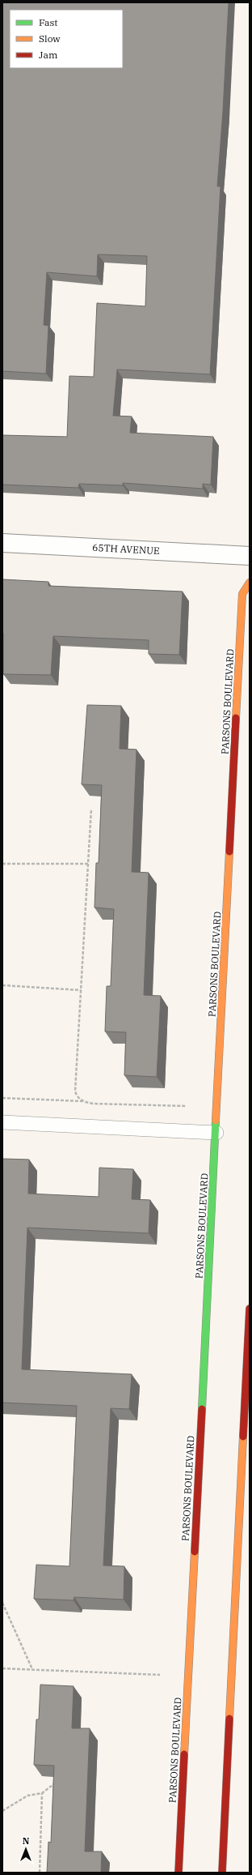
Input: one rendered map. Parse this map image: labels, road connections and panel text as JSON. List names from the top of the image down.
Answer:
{
  "streets": {
    "street": ["65TH AVENUE", "PARSONS BOULEVARD"]
  },
  "legend": ["Fast", "Slow", "Jam"],
  "north": "top"
}
